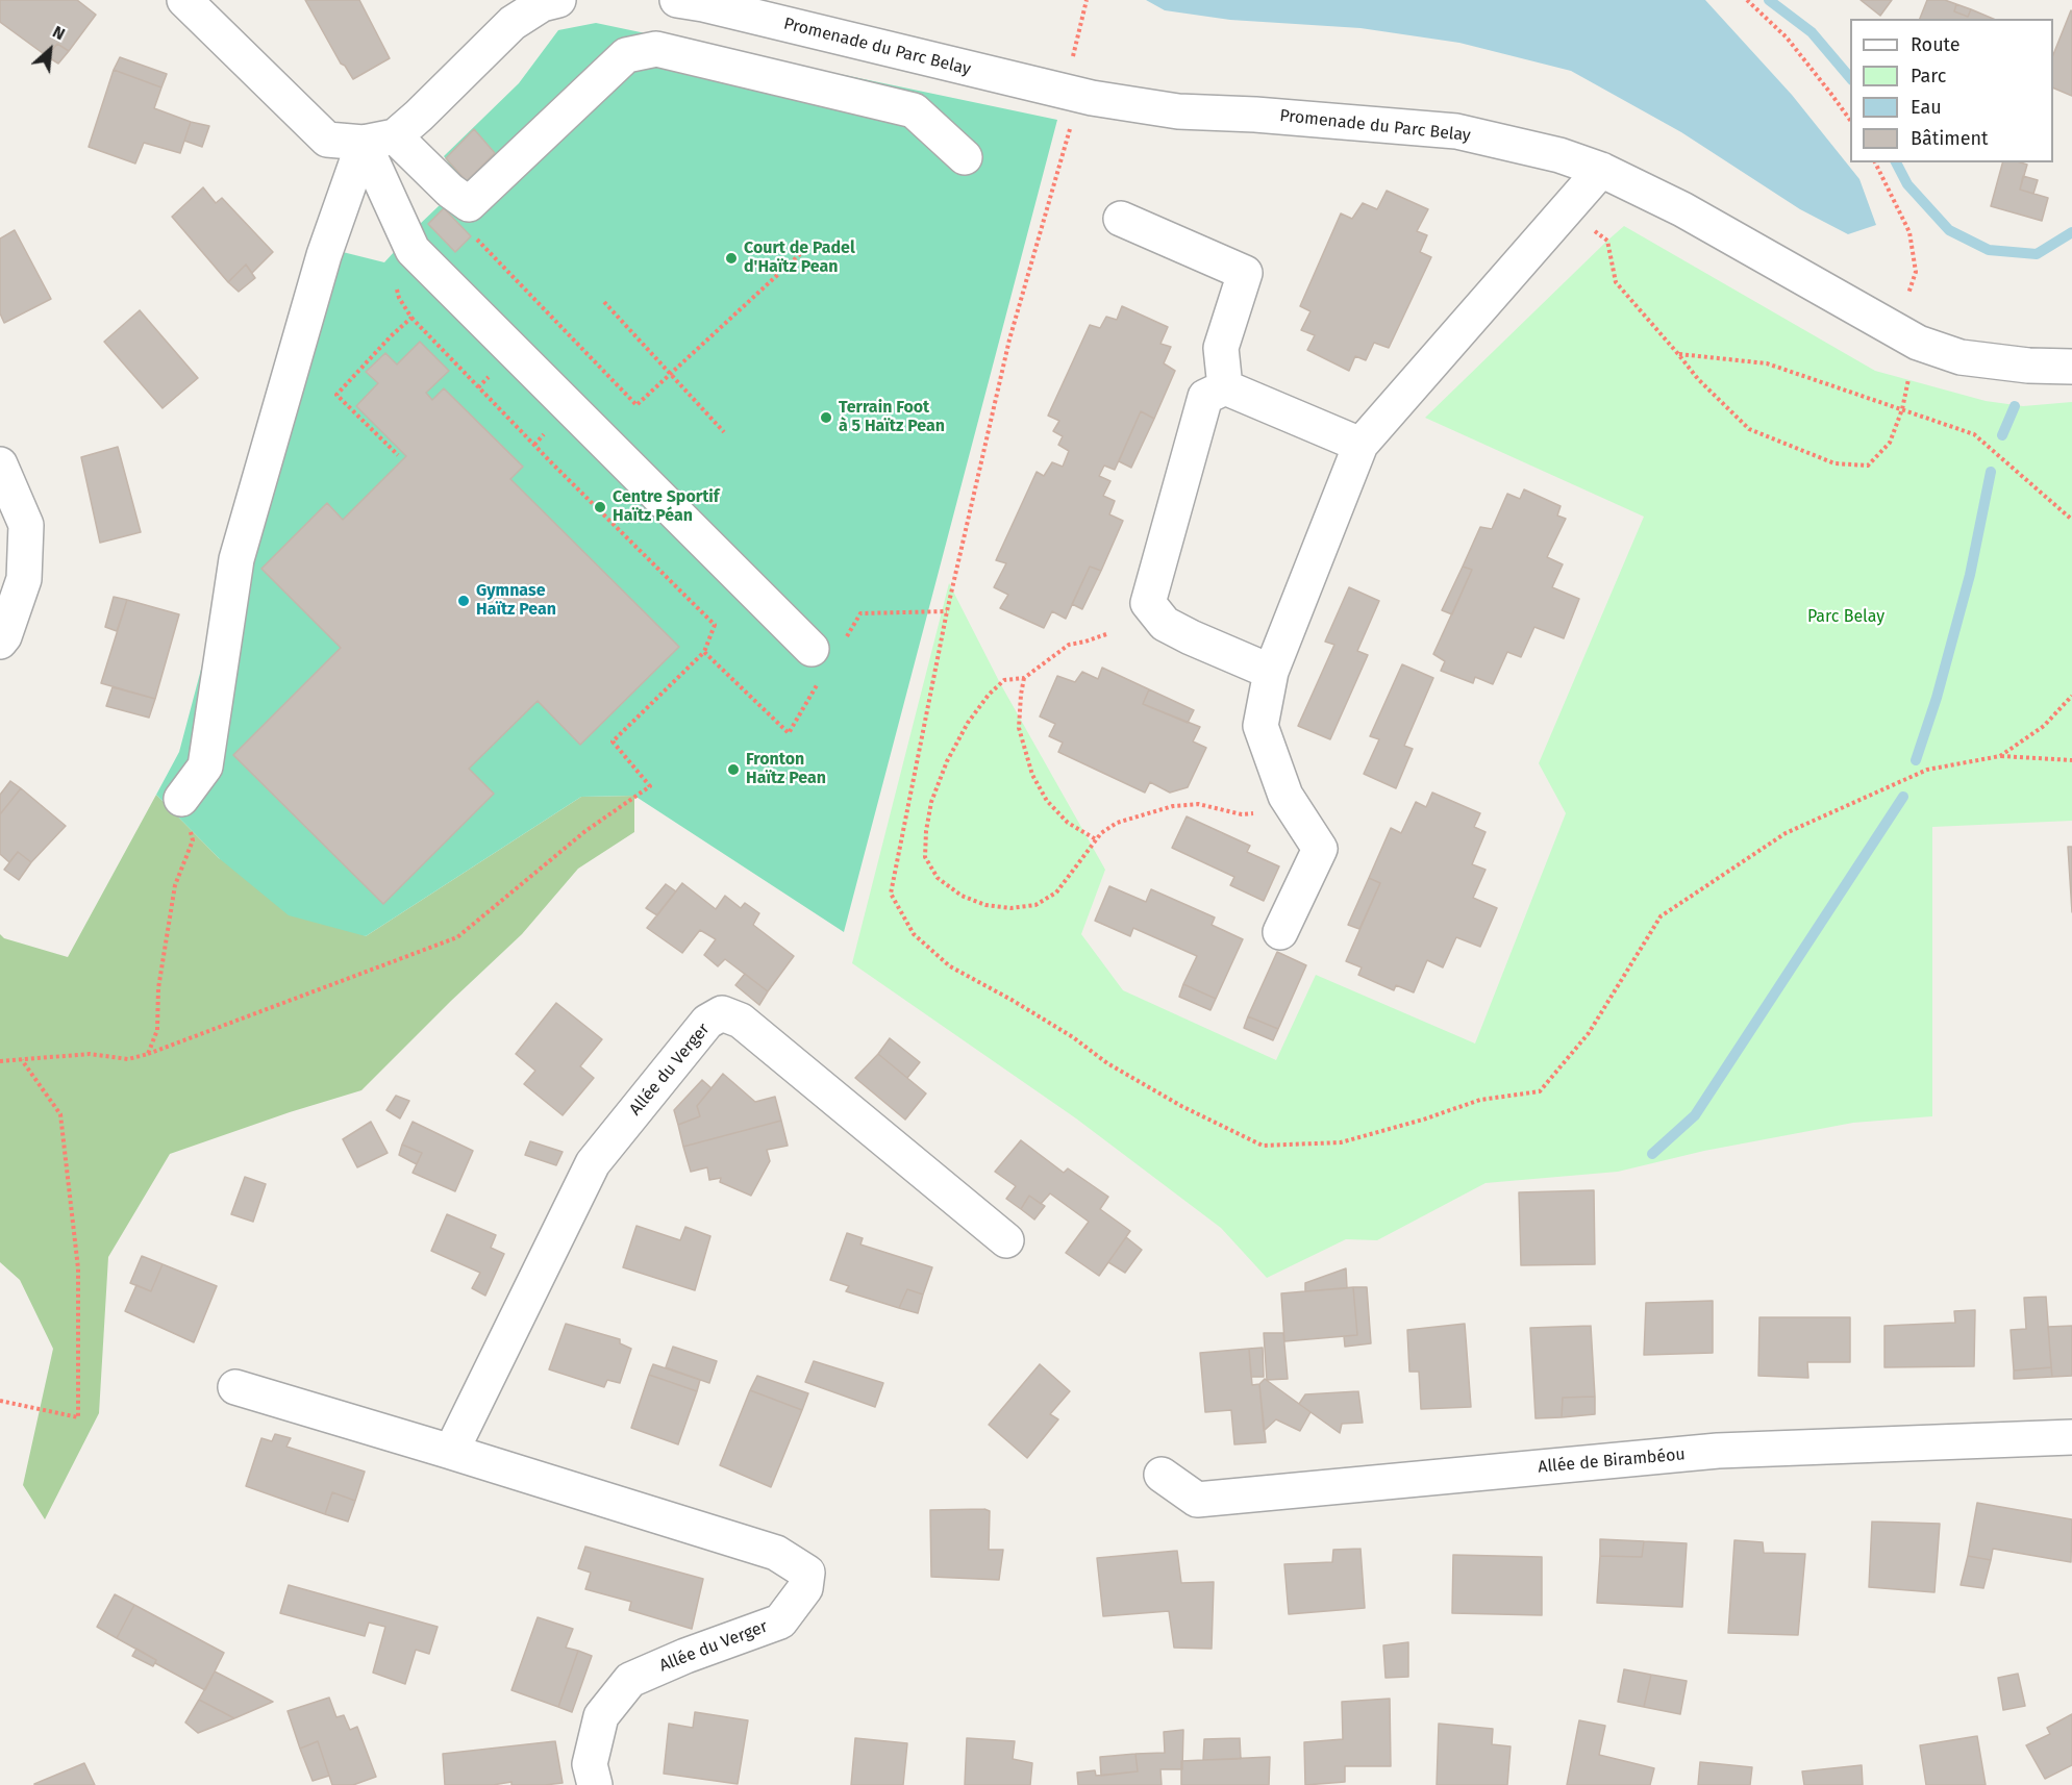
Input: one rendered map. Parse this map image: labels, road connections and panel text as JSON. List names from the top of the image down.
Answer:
{
  "streets": {
    "street": ["Promenade du Parc Belay", "Allée du Verger", "Allée de Birambéou"]
  },
  "parks": ["Parc Belay"],
  "places": [
    "Court de Padel d'Haïtz Pean",
    "Terrain Foot à 5 Haïtz Pean",
    "Centre Sportif Haïtz Péan",
    "Gymnase Haïtz Pean",
    "Fronton Haïtz Pean"
  ],
  "legend": [
    "Route",
    "Parc",
    "Eau",
    "Bâtiment"
  ],
  "north": "top right"
}
